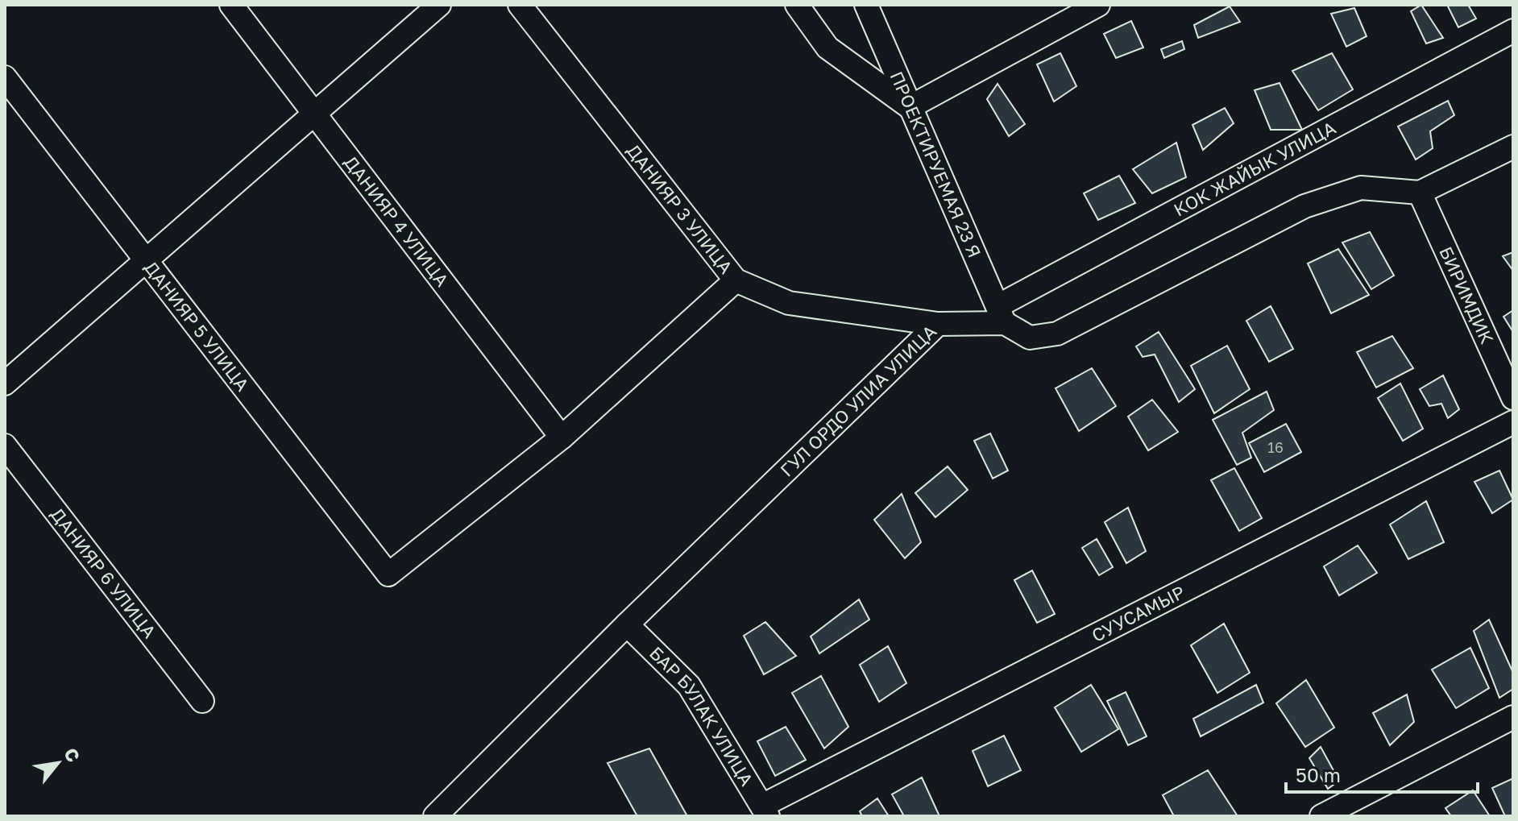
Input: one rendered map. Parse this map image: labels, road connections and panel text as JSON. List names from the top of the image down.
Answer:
{
  "streets": {
    "street": [
      "ПРОЕКТИРУЕМАЯ 23 Я",
      "КОК ЖАЙЫК УЛИЦА",
      "ДАНИЯР 3 УЛИЦА",
      "ДАНИЯР 4 УЛИЦА",
      "БИРИМДИК",
      "ДАНИЯР 5 УЛИЦА",
      "ГУЛ ОРДО УЛИА УЛИЦА",
      "ДАНИЯР 6 УЛИЦА",
      "СУУСАМЫР",
      "БАР БУЛАК УЛИЦА"
    ]
  },
  "crossings": [
    ["ПРОЕКТИРУЕМАЯ 23 Я", "КОК ЖАЙЫК УЛИЦА"],
    ["ПРОЕКТИРУЕМАЯ 23 Я", "ГУЛ ОРДО УЛИА УЛИЦА"],
    ["КОК ЖАЙЫК УЛИЦА", "ГУЛ ОРДО УЛИА УЛИЦА"],
    ["ДАНИЯР 3 УЛИЦА", "ГУЛ ОРДО УЛИА УЛИЦА"],
    ["ДАНИЯР 4 УЛИЦА", "ДАНИЯР 5 УЛИЦА"],
    ["БИРИМДИК", "ГУЛ ОРДО УЛИА УЛИЦА"],
    ["ГУЛ ОРДО УЛИА УЛИЦА", "БАР БУЛАК УЛИЦА"],
    ["СУУСАМЫР", "БАР БУЛАК УЛИЦА"]
  ],
  "house_numbers": ["16"],
  "scale_bar": "50 m",
  "north": "top right"
}
